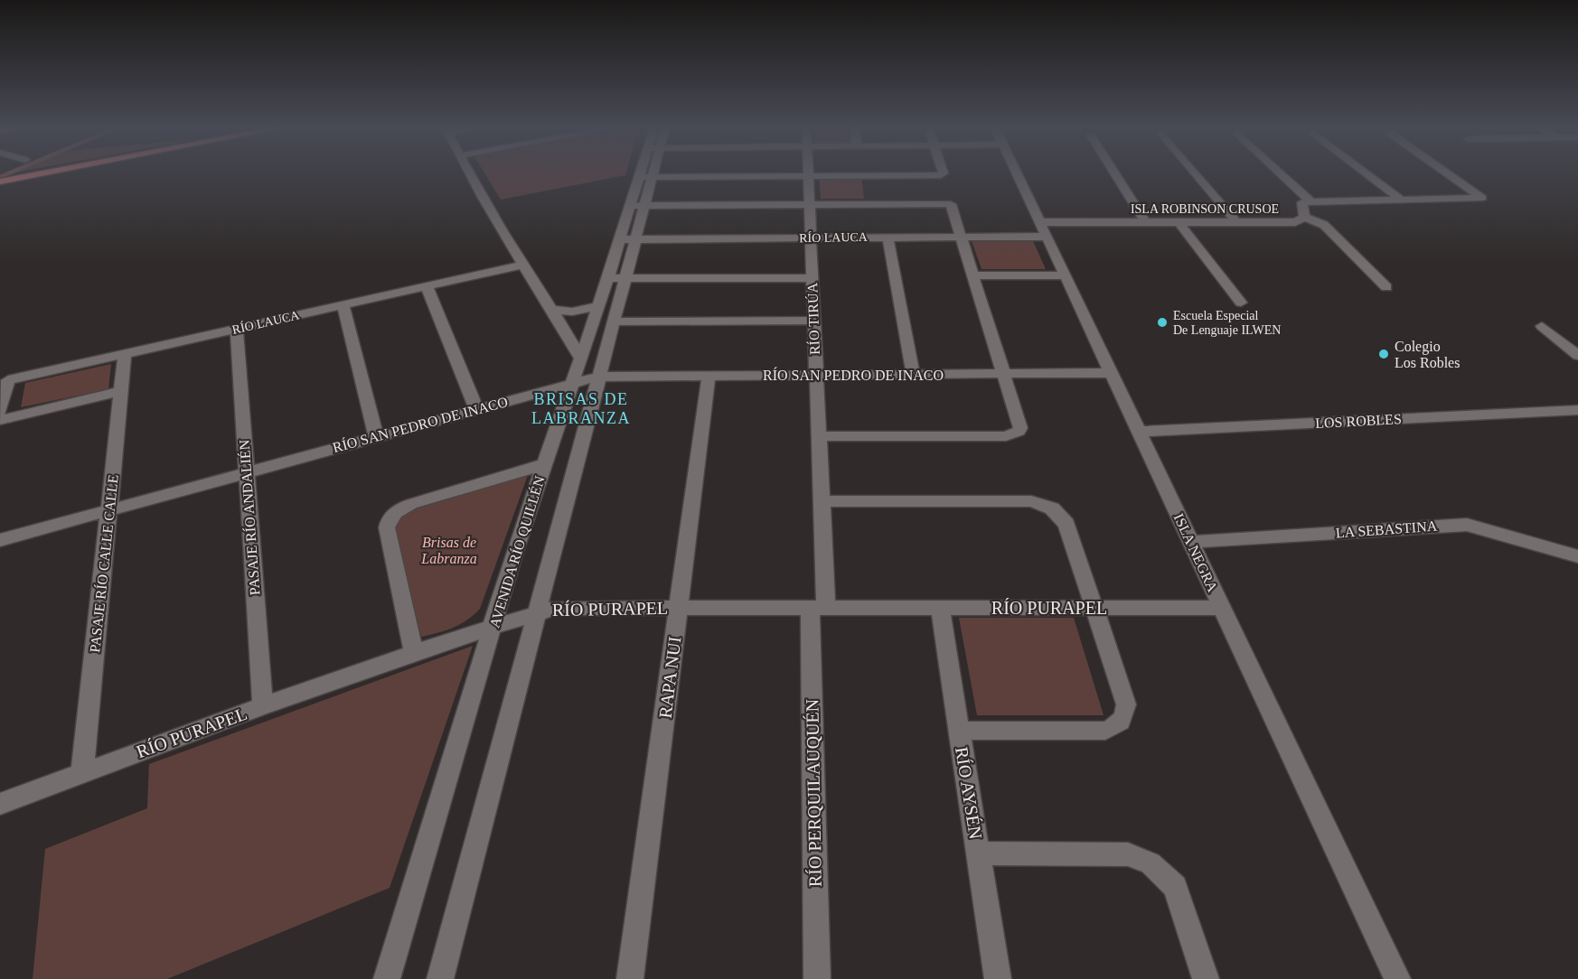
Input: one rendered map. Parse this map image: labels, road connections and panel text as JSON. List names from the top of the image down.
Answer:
{
  "streets": {
    "street": [
      "ISLA ROBINSON CRUSOE",
      "RÍO LAUCA",
      "RÍO TIRÚA",
      "RÍO SAN PEDRO DE INACO",
      "LOS ROBLES",
      "PASAJE RÍO ANDALIÉN",
      "LA SEBASTINA",
      "AVENIDA RÍO QUILLÉN",
      "ISLA NEGRA",
      "PASAJE RÍO CALLE CALLE",
      "RÍO PURAPEL",
      "RAPA NUI",
      "RÍO PERQUILAUQUÉN",
      "RÍO AYSÉN"
    ]
  },
  "crossings": [
    ["ISLA ROBINSON CRUSOE", "RÍO LAUCA"],
    ["ISLA ROBINSON CRUSOE", "ISLA NEGRA"],
    ["RÍO LAUCA", "RÍO TIRÚA"],
    ["RÍO LAUCA", "PASAJE RÍO ANDALIÉN"],
    ["RÍO LAUCA", "AVENIDA RÍO QUILLÉN"],
    ["RÍO LAUCA", "ISLA NEGRA"],
    ["RÍO LAUCA", "PASAJE RÍO CALLE CALLE"],
    ["RÍO TIRÚA", "RÍO SAN PEDRO DE INACO"],
    ["RÍO TIRÚA", "RÍO PURAPEL"],
    ["RÍO TIRÚA", "RÍO PERQUILAUQUÉN"],
    ["RÍO SAN PEDRO DE INACO", "PASAJE RÍO ANDALIÉN"],
    ["RÍO SAN PEDRO DE INACO", "AVENIDA RÍO QUILLÉN"],
    ["RÍO SAN PEDRO DE INACO", "ISLA NEGRA"],
    ["RÍO SAN PEDRO DE INACO", "PASAJE RÍO CALLE CALLE"],
    ["RÍO SAN PEDRO DE INACO", "RAPA NUI"],
    ["LOS ROBLES", "ISLA NEGRA"],
    ["PASAJE RÍO ANDALIÉN", "RÍO PURAPEL"],
    ["LA SEBASTINA", "ISLA NEGRA"],
    ["AVENIDA RÍO QUILLÉN", "RÍO PURAPEL"],
    ["ISLA NEGRA", "RÍO PURAPEL"],
    ["PASAJE RÍO CALLE CALLE", "RÍO PURAPEL"],
    ["RÍO PURAPEL", "RAPA NUI"],
    ["RÍO PURAPEL", "RÍO PERQUILAUQUÉN"],
    ["RÍO PURAPEL", "RÍO AYSÉN"]
  ],
  "districts": ["BRISAS DE LABRANZA"],
  "parks": ["Brisas de Labranza"],
  "places": ["Escuela Especial De Lenguaje ILWEN", "Colegio Los Robles"]
}
